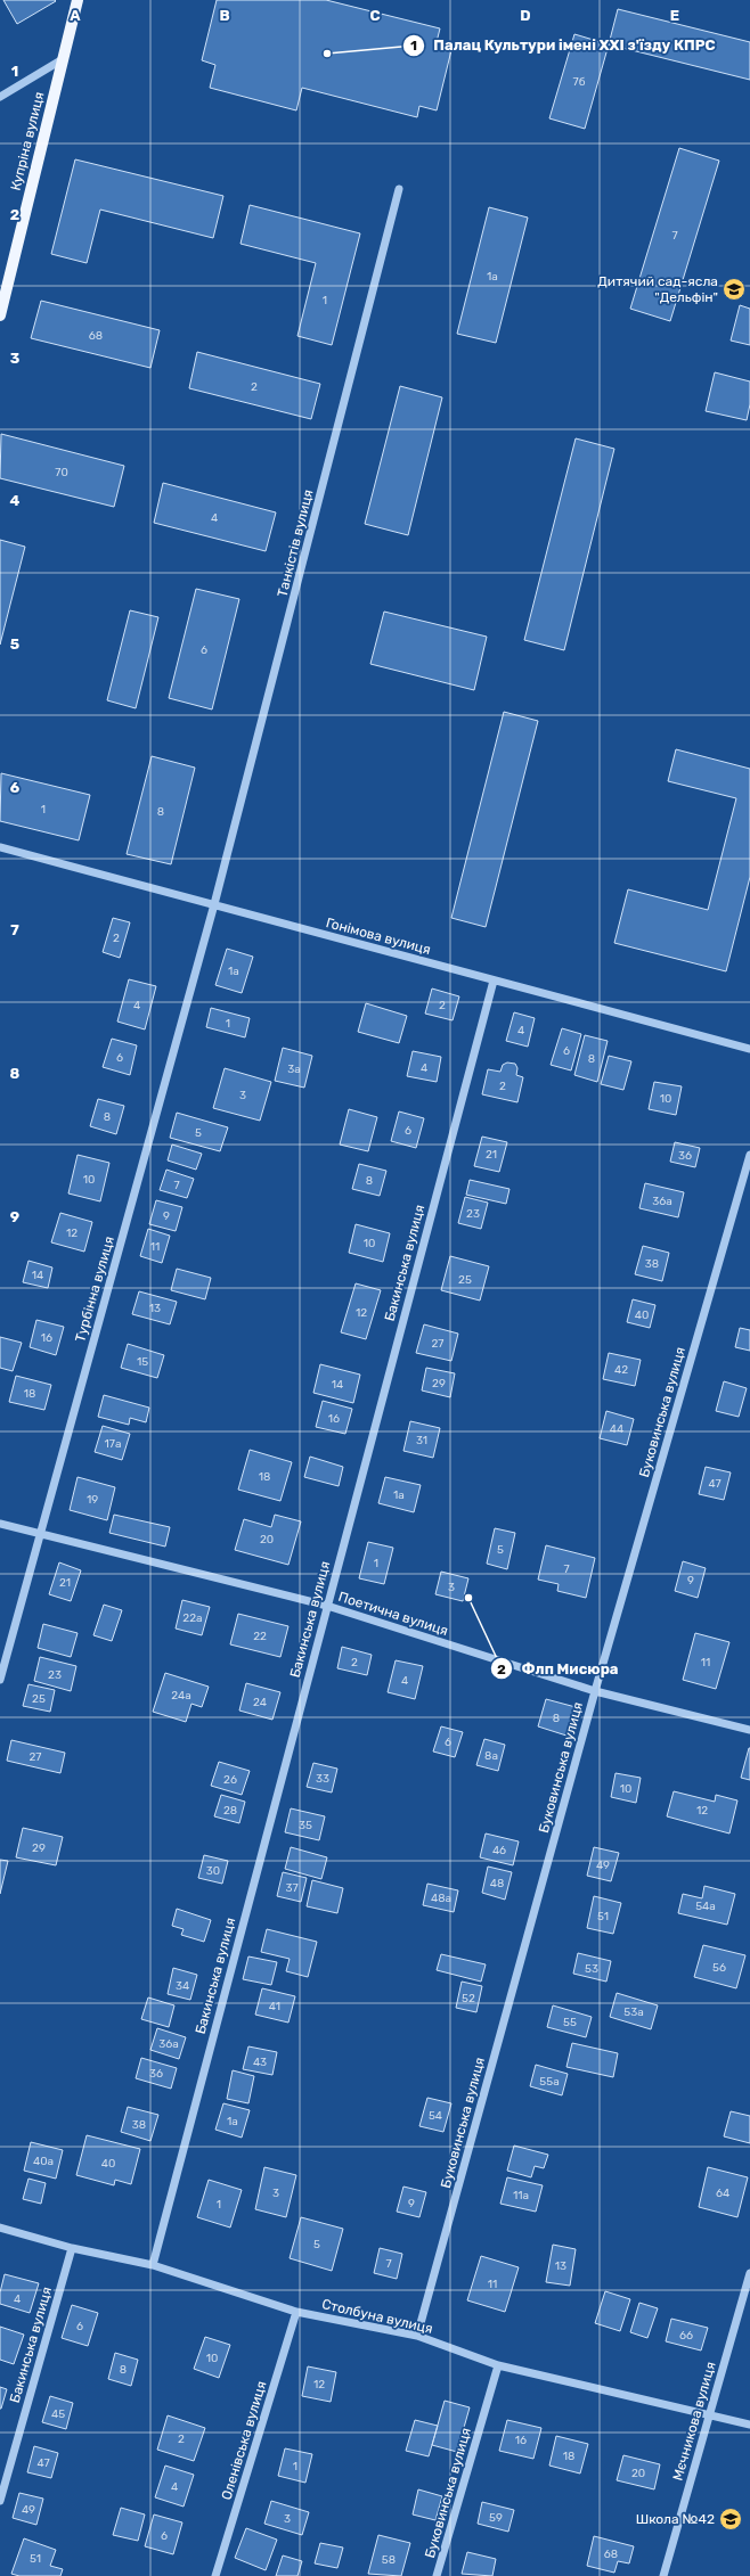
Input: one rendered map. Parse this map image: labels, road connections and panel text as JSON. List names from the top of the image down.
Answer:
{
  "streets": {
    "main road": ["Купріна вулиця"],
    "street": [
      "Танкістів вулиця",
      "Гонімова вулиця",
      "Бакинська вулиця",
      "Турбінна вулиця",
      "Буковинська вулиця",
      "Поетична вулиця",
      "Столбуна вулиця",
      "Мєчникова вулиця",
      "Оленівська вулиця"
    ]
  },
  "crossings": [
    ["Танкістів вулиця", "Гонімова вулиця"],
    ["Танкістів вулиця", "Турбінна вулиця"],
    ["Гонімова вулиця", "Бакинська вулиця"],
    ["Гонімова вулиця", "Турбінна вулиця"],
    ["Бакинська вулиця", "Поетична вулиця"],
    ["Бакинська вулиця", "Столбуна вулиця"],
    ["Турбінна вулиця", "Поетична вулиця"],
    ["Буковинська вулиця", "Поетична вулиця"],
    ["Буковинська вулиця", "Столбуна вулиця"],
    ["Столбуна вулиця", "Мєчникова вулиця"],
    ["Столбуна вулиця", "Оленівська вулиця"]
  ],
  "places": {
    "other": ["Палац Культури імені XXI з'їзду КПРС", "Флп Мисюра"],
    "school or university": ["Дитячий сад-ясла \"Дельфін\"", "Школа №42"]
  },
  "house_numbers": [
    "7б",
    "7",
    "1а",
    "1",
    "68",
    "2",
    "70",
    "4",
    "6",
    "1",
    "8",
    "2",
    "1а",
    "4",
    "2",
    "1",
    "4",
    "6",
    "6",
    "8",
    "4",
    "3а",
    "2",
    "3",
    "10",
    "8",
    "6",
    "5",
    "21",
    "36",
    "10",
    "8",
    "7",
    "36а",
    "23",
    "9",
    "12",
    "10",
    "11",
    "38",
    "14",
    "25",
    "13",
    "12",
    "40",
    "16",
    "27",
    "15",
    "42",
    "29",
    "14",
    "18",
    "16",
    "44",
    "31",
    "17а",
    "18",
    "47",
    "1а",
    "19",
    "20",
    "5",
    "1",
    "7",
    "9",
    "21",
    "3",
    "22а",
    "22",
    "2",
    "11",
    "23",
    "4",
    "24а",
    "25",
    "24",
    "8",
    "6",
    "8а",
    "27",
    "33",
    "26",
    "10",
    "28",
    "12",
    "35",
    "29",
    "46",
    "49",
    "30",
    "48",
    "37",
    "48а",
    "54а",
    "51",
    "56",
    "53",
    "34",
    "52",
    "41",
    "53а",
    "55",
    "36а",
    "43",
    "36",
    "55а",
    "54",
    "1а",
    "38",
    "40а",
    "40",
    "3",
    "64",
    "11а",
    "9",
    "1",
    "5",
    "7",
    "13",
    "11",
    "4",
    "6",
    "66",
    "10",
    "8",
    "12",
    "45",
    "2",
    "16",
    "18",
    "47",
    "1",
    "20",
    "4",
    "49",
    "59",
    "3",
    "6",
    "68",
    "51",
    "58"
  ],
  "grid": {
    "columns": [
      "A",
      "B",
      "C",
      "D",
      "E"
    ],
    "rows": [
      "1",
      "2",
      "3",
      "4",
      "5",
      "6",
      "7",
      "8",
      "9"
    ]
  }
}
